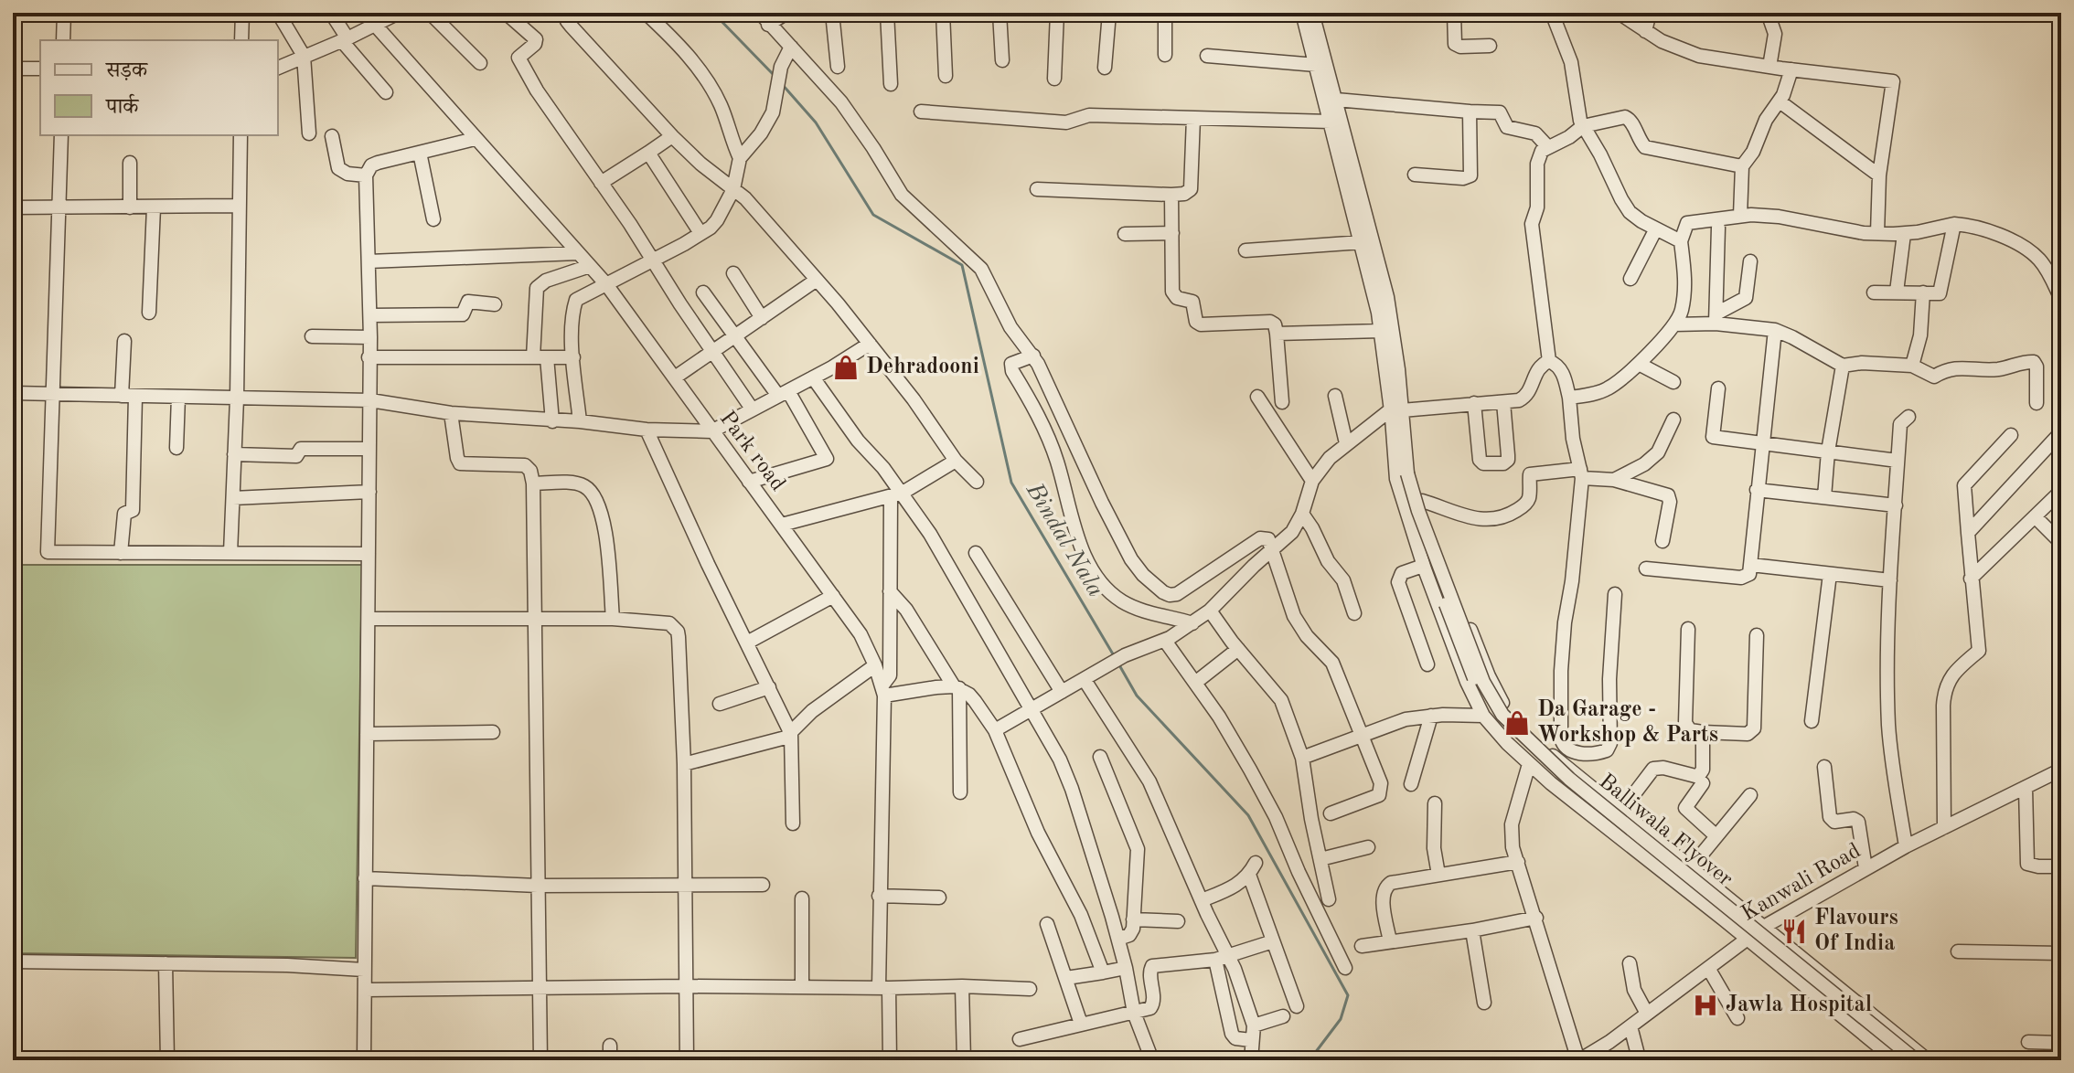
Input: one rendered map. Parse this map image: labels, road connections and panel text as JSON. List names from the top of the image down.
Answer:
{
  "streets": {
    "street": ["Park road", "Balliwala Flyover", "Kanwali Road"]
  },
  "water": ["Bindal Nala"],
  "places": {
    "shop": ["Dehradooni", "Da Garage - Workshop & Parts"],
    "restaurant": ["Flavours Of India"],
    "hospital": ["Jawla Hospital"]
  },
  "legend": ["सड़क", "पार्क"]
}
